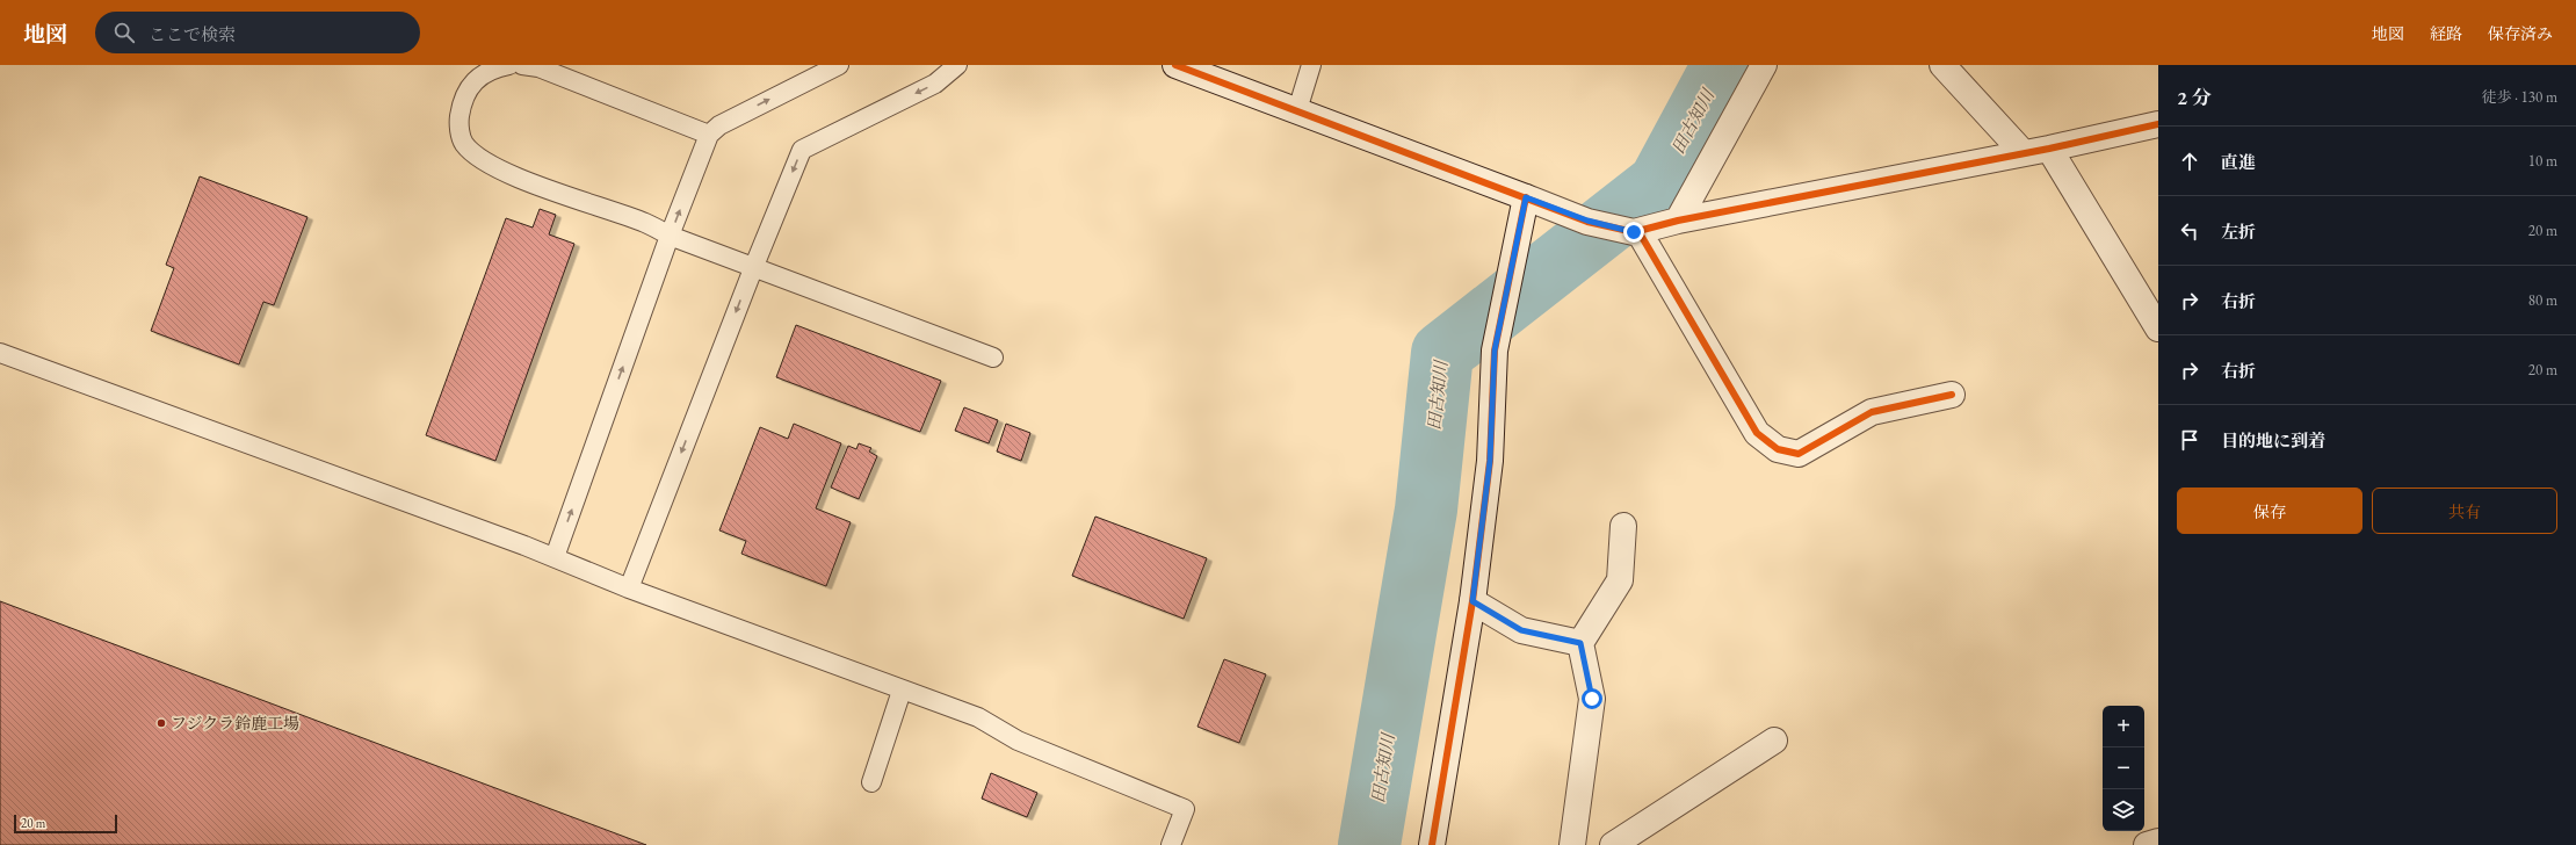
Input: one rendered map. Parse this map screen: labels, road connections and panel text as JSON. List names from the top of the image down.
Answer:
{
  "water": ["田古知川"],
  "places": ["フジクラ鈴鹿工場"],
  "scale_bar": "20 m",
  "page": {
    "header": "地図",
    "search": "ここで検索",
    "nav": ["地図", "経路", "保存済み"],
    "heading": ["2 分", "徒歩 · 130 m"],
    "list": [
      ["直進", "10 m"],
      ["左折", "20 m"],
      ["右折", "80 m"],
      ["右折", "20 m"],
      "目的地に到着"
    ],
    "buttons": ["保存", "共有"],
    "map_buttons": ["+", "−"],
    "scale": "20 m"
  }
}
